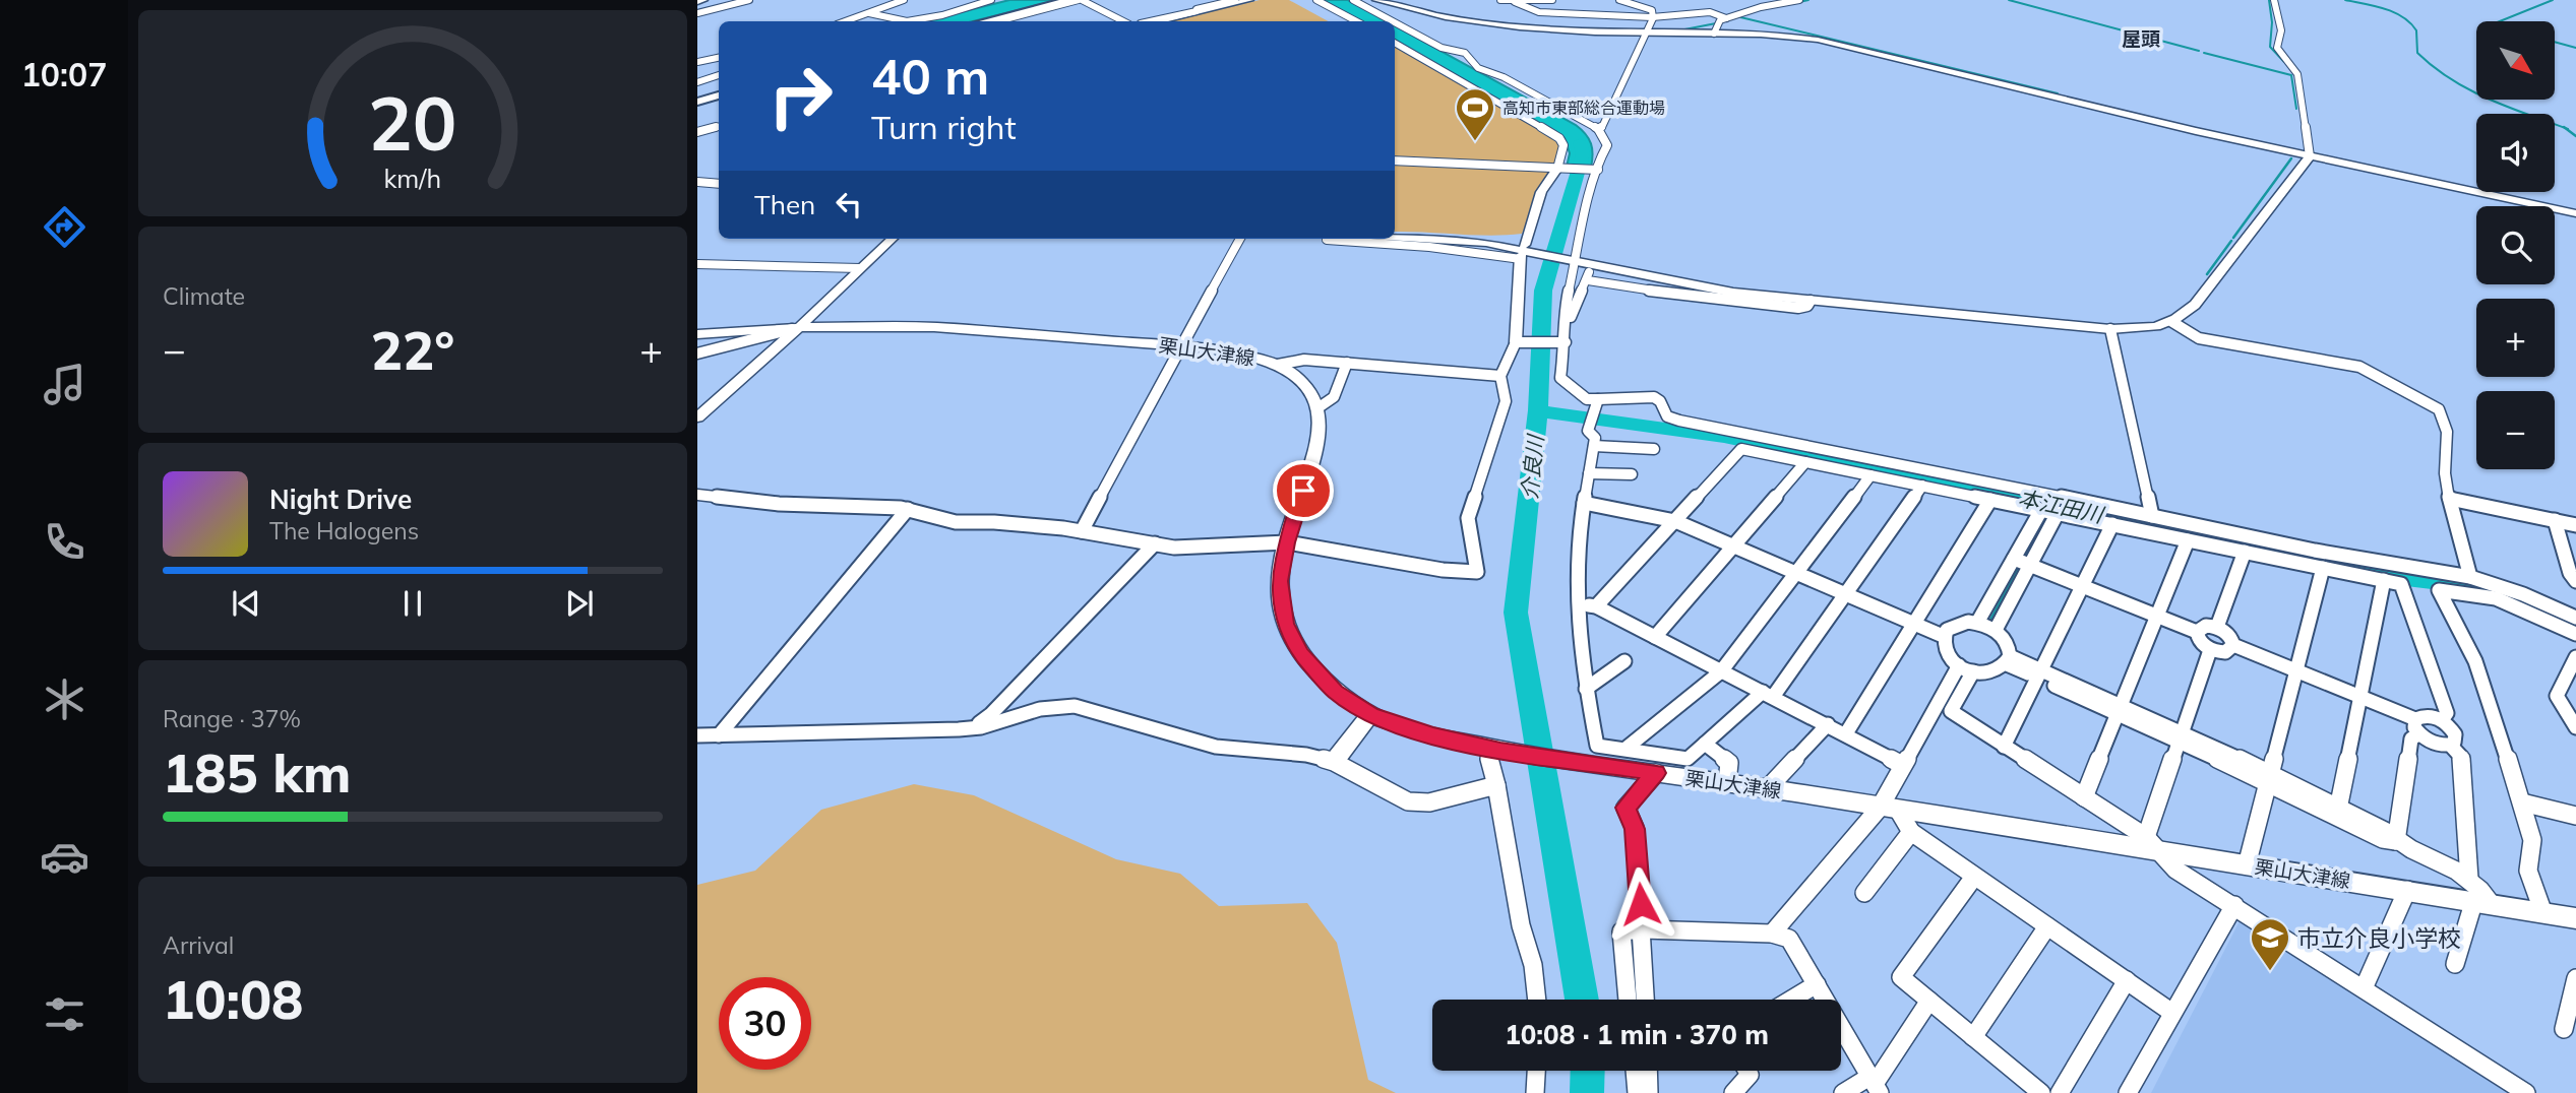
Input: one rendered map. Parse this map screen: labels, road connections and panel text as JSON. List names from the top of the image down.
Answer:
{
  "streets": {
    "street": ["栗山大津線"]
  },
  "districts": ["屋頭"],
  "water": ["介良川", "本江田川"],
  "places": {
    "sports": ["高知市東部総合運動場"],
    "school or university": ["市立介良小学校"]
  },
  "north": "bottom right",
  "page": {
    "tabs": "10:07",
    "map_buttons": ["+", "−"],
    "turn": ["40 m", "Turn right"],
    "then": "Then",
    "tile": [
      "Climate",
      ["Range · 37%", "185 km"],
      ["Arrival", "10:08"]
    ],
    "heat": ["−", "22°", "+"],
    "song": ["Night Drive", "The Halogens"],
    "limit": "30",
    "trip": "10:08 · 1 min · 370 m",
    "gauge": ["20", "km/h"]
  }
}
